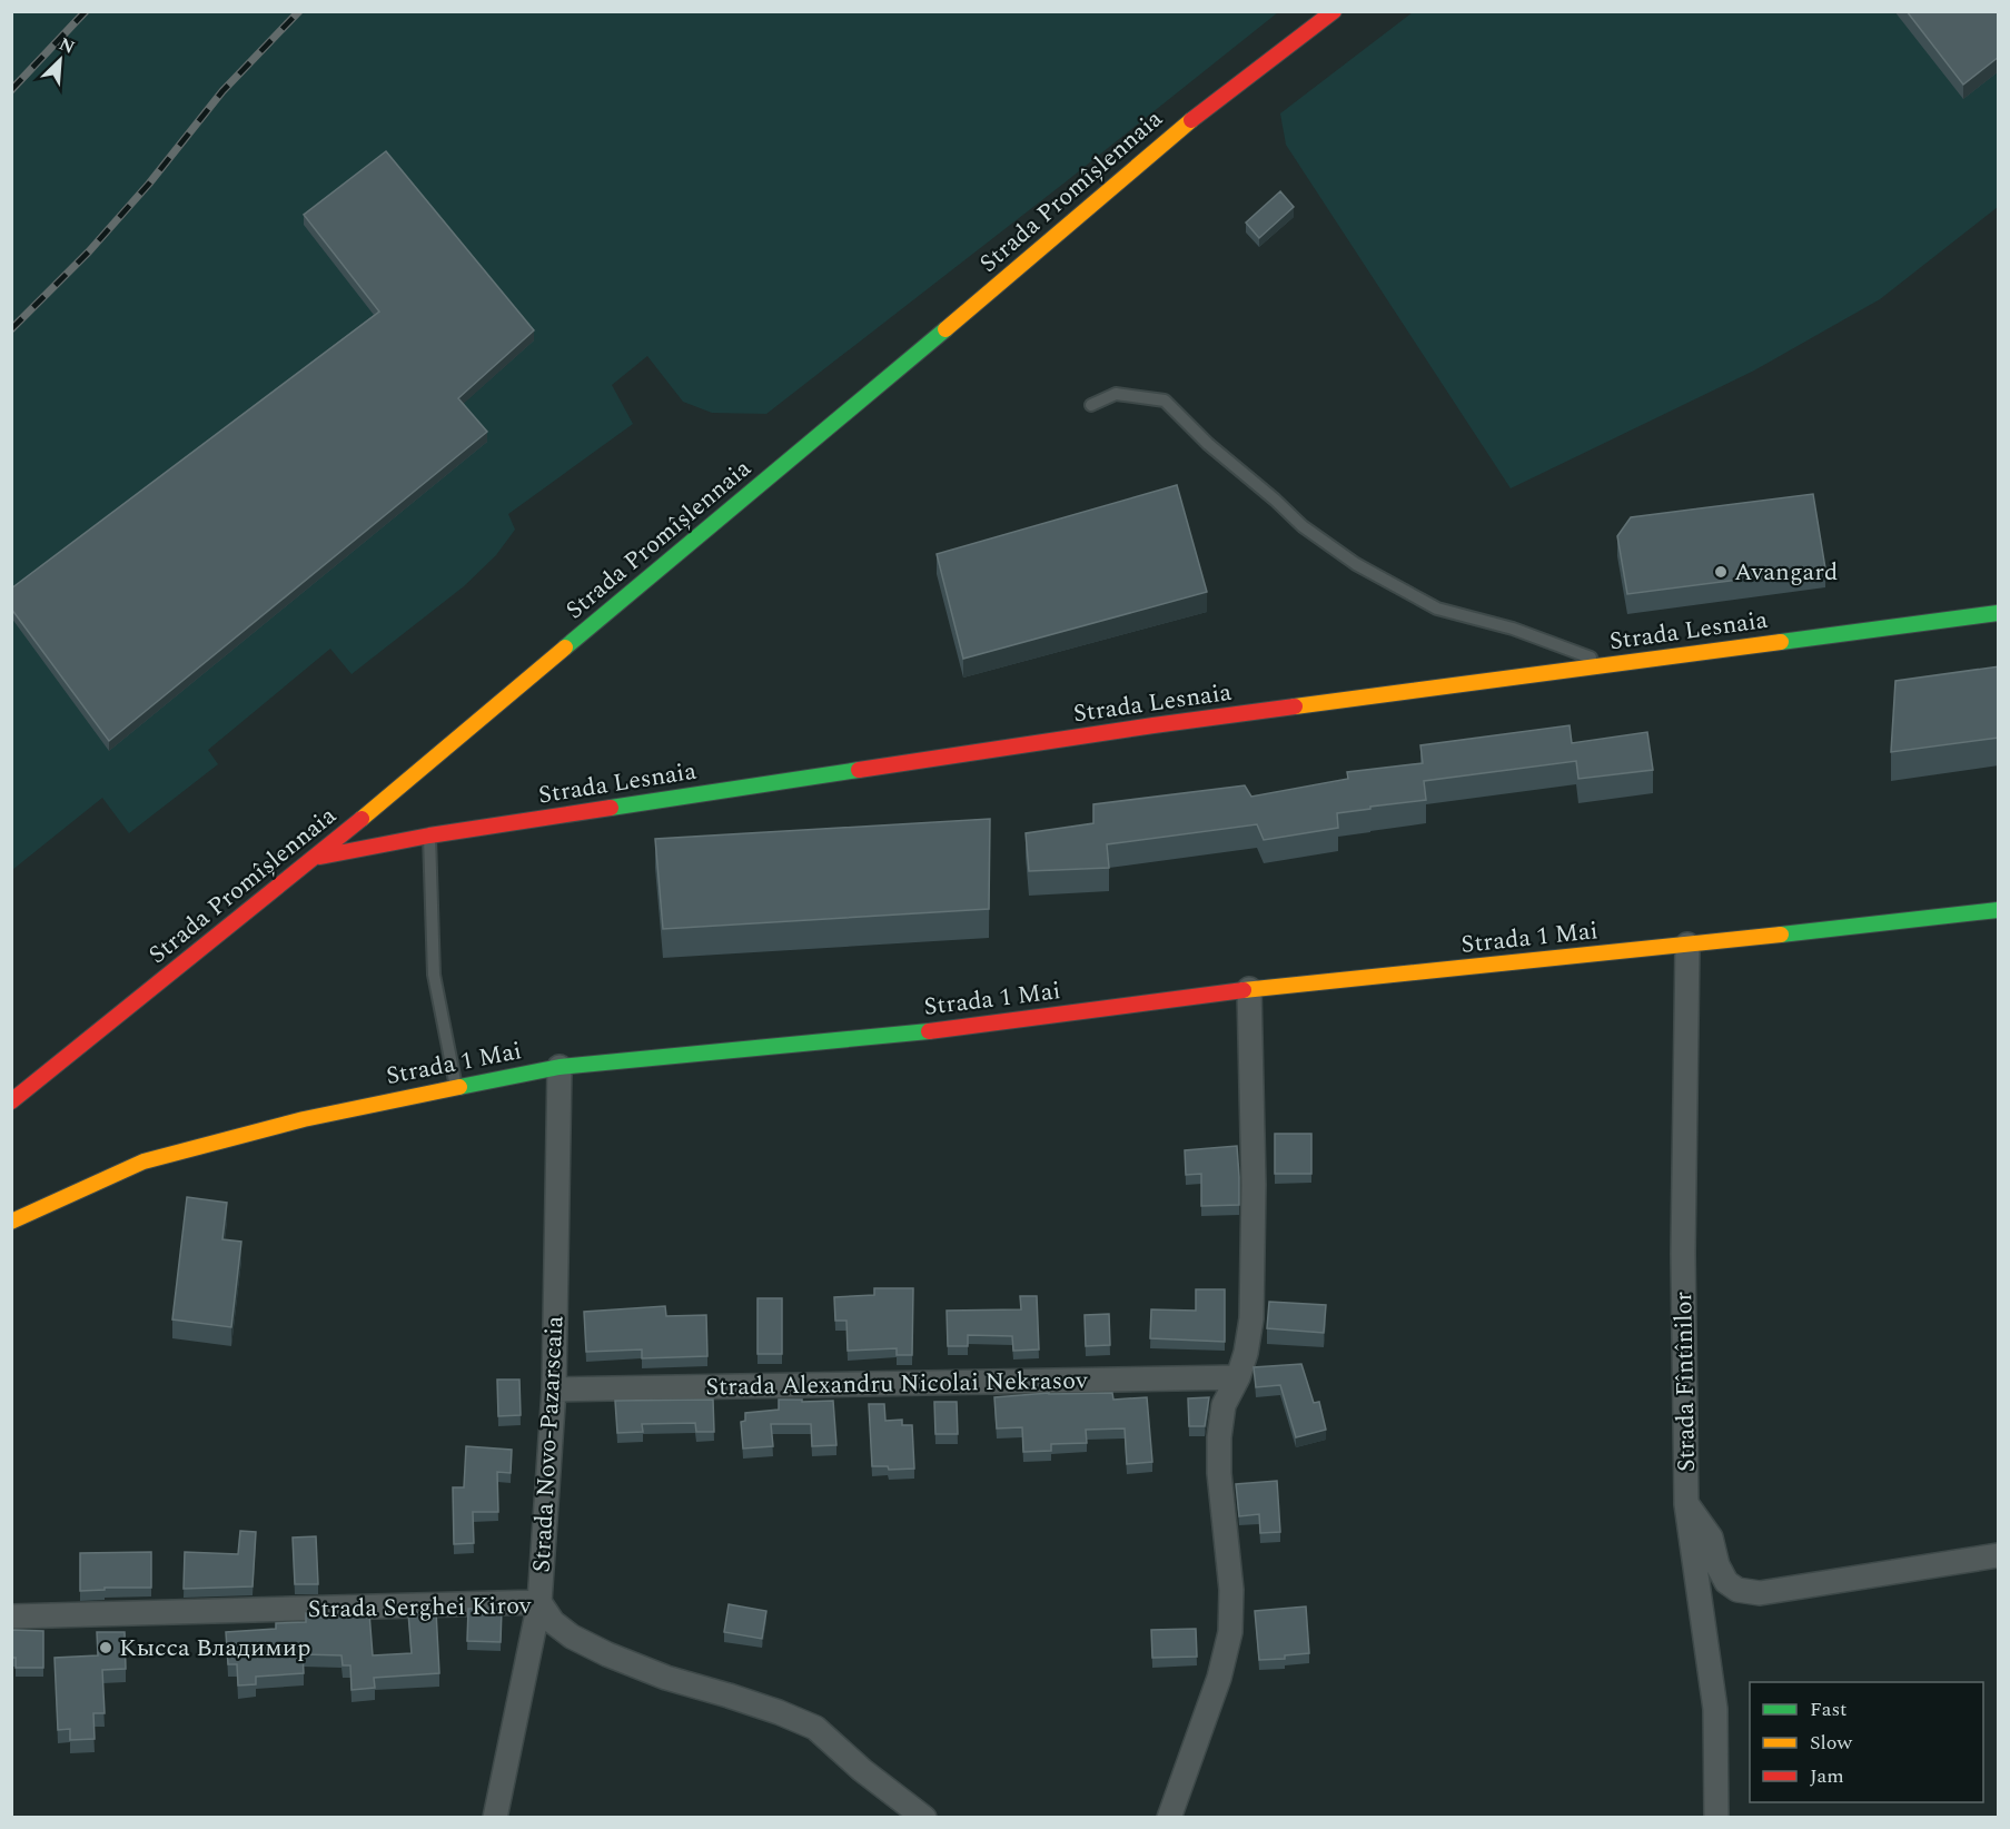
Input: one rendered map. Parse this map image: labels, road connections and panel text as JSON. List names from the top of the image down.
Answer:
{
  "streets": {
    "street": [
      "Strada Promîșlennaia",
      "Strada Lesnaia",
      "Strada 1 Mai",
      "Strada Fîntînilor",
      "Strada Alexandru Nicolai Nekrasov",
      "Strada Novo-Pazarscaia",
      "Strada Serghei Kirov"
    ]
  },
  "crossings": [
    ["Strada Promîșlennaia", "Strada Lesnaia"],
    ["Strada 1 Mai", "Strada Fîntînilor"],
    ["Strada 1 Mai", "Strada Novo-Pazarscaia"],
    ["Strada Alexandru Nicolai Nekrasov", "Strada Novo-Pazarscaia"],
    ["Strada Novo-Pazarscaia", "Strada Serghei Kirov"]
  ],
  "places": ["Avangard", "Кысса Владимир"],
  "legend": ["Fast", "Slow", "Jam"],
  "north": "top right"
}
